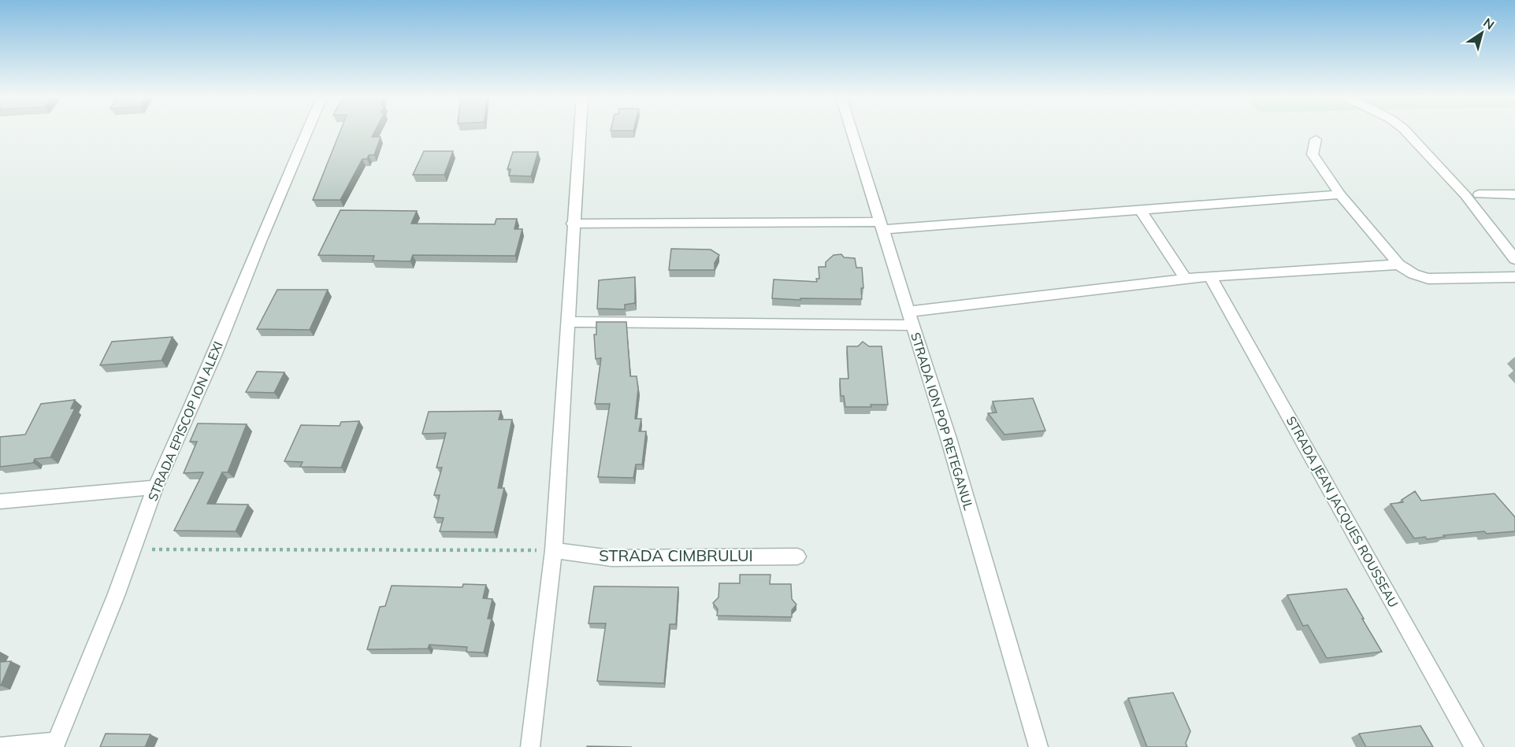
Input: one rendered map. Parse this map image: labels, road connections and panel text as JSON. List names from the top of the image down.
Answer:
{
  "streets": {
    "street": [
      "STRADA EPISCOP ION ALEXI",
      "STRADA ION POP RETEGANUL",
      "STRADA JEAN JACQUES ROUSSEAU",
      "STRADA CIMBRULUI"
    ]
  },
  "north": "top right"
}
